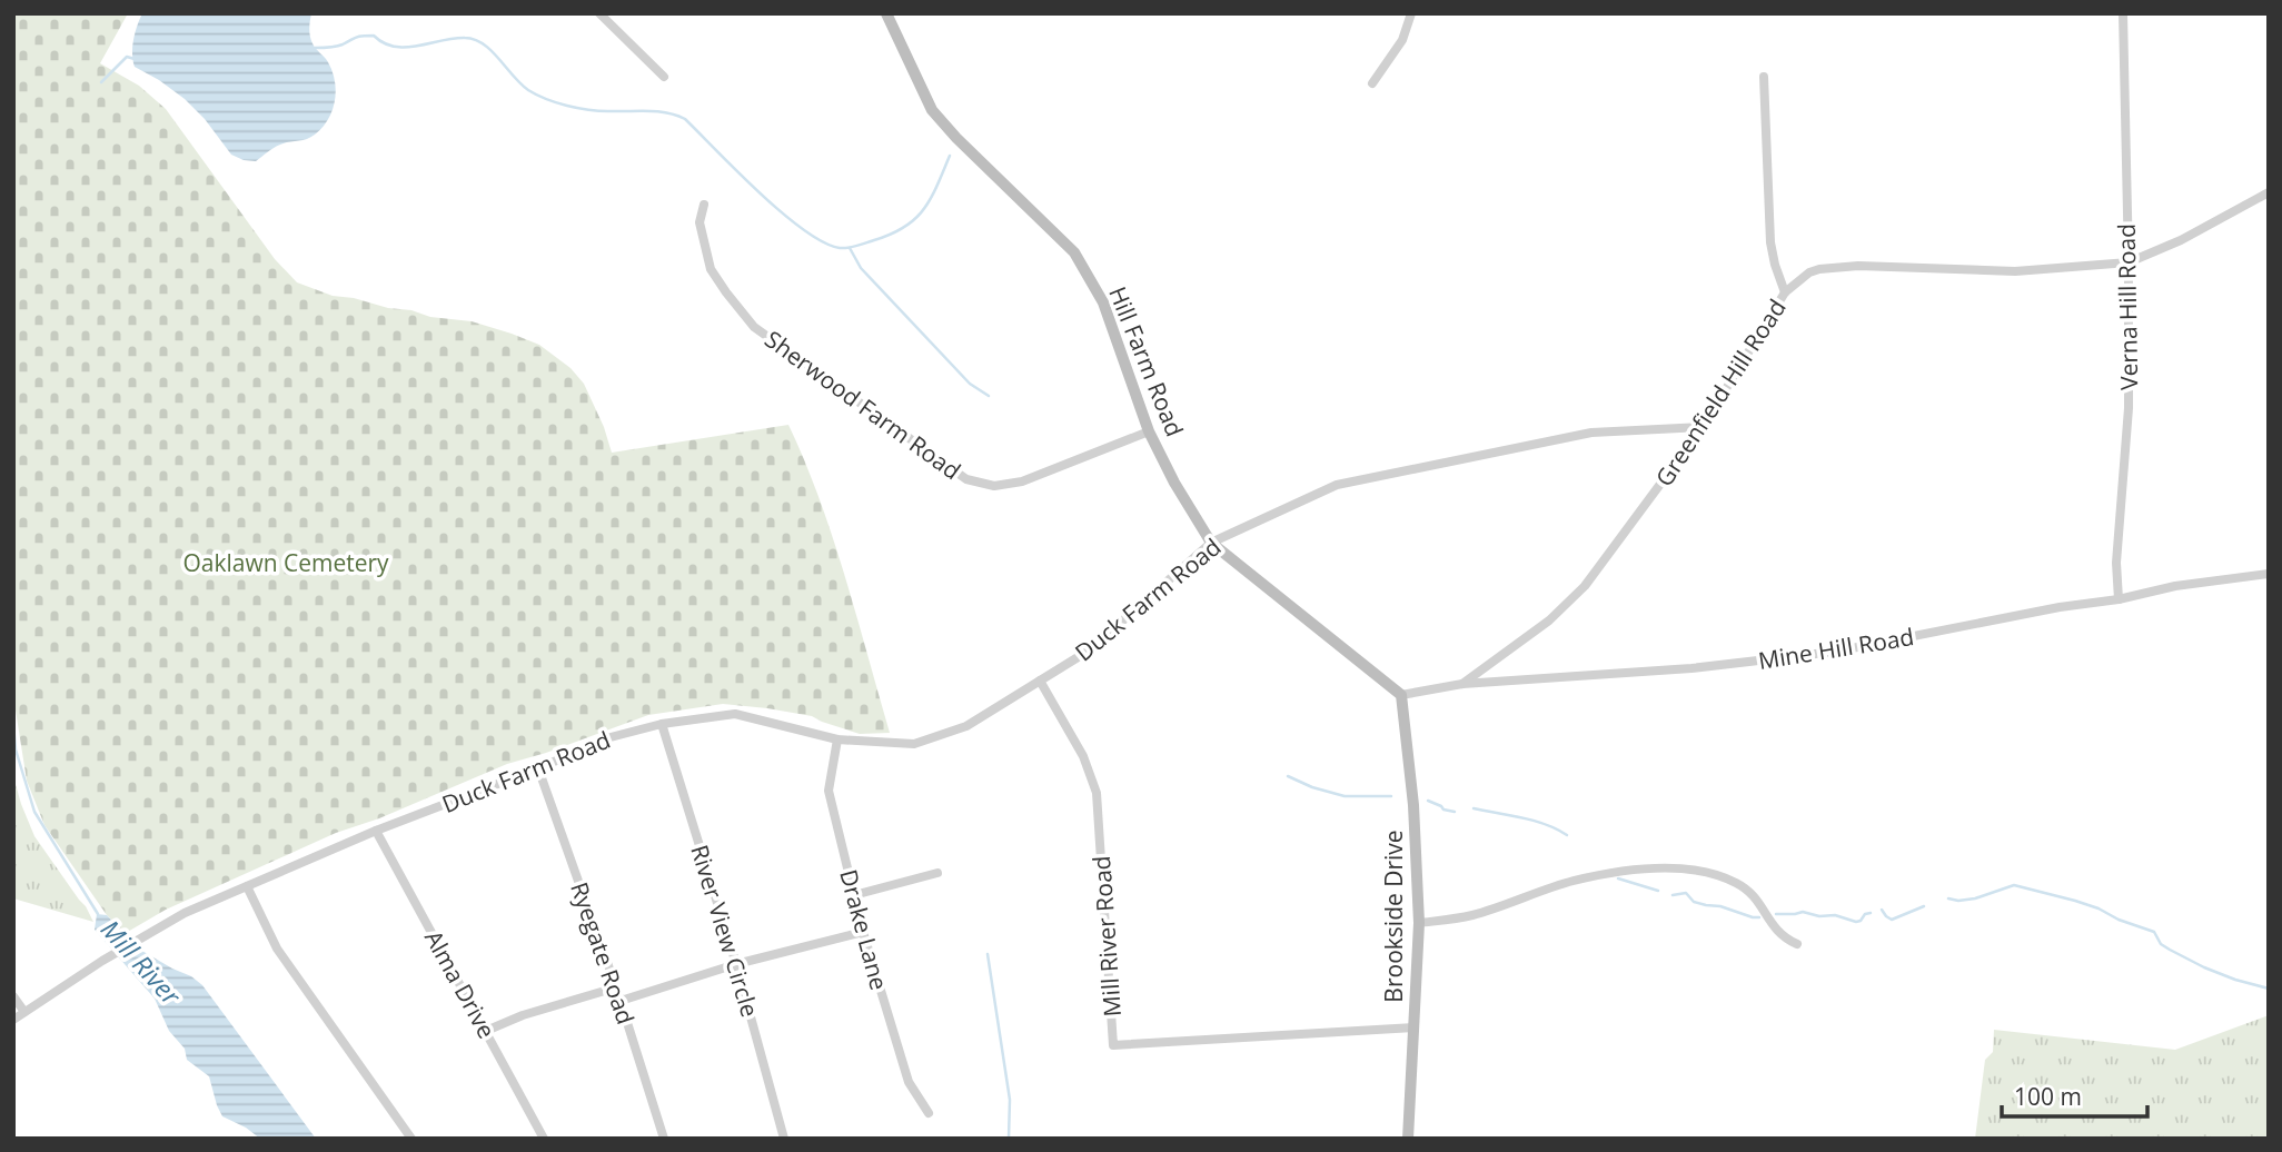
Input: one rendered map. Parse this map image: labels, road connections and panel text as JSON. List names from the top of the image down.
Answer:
{
  "streets": {
    "main road": ["Hill Farm Road", "Brookside Drive"],
    "street": [
      "Verna Hill Road",
      "Greenfield Hill Road",
      "Sherwood Farm Road",
      "Duck Farm Road",
      "Mine Hill Road",
      "Drake Lane",
      "River View Circle",
      "Mill River Road",
      "Ryegate Road",
      "Alma Drive"
    ]
  },
  "crossings": [
    ["Verna Hill Road", "Greenfield Hill Road"],
    ["Verna Hill Road", "Mine Hill Road"],
    ["Hill Farm Road", "Sherwood Farm Road"],
    ["Hill Farm Road", "Duck Farm Road"],
    ["Hill Farm Road", "Mine Hill Road"],
    ["Hill Farm Road", "Brookside Drive"],
    ["Greenfield Hill Road", "Duck Farm Road"],
    ["Greenfield Hill Road", "Mine Hill Road"],
    ["Duck Farm Road", "Drake Lane"],
    ["Duck Farm Road", "River View Circle"],
    ["Duck Farm Road", "Mill River Road"],
    ["Duck Farm Road", "Ryegate Road"],
    ["Duck Farm Road", "Alma Drive"],
    ["Mine Hill Road", "Brookside Drive"],
    ["Brookside Drive", "Mill River Road"]
  ],
  "water": ["Mill River"],
  "parks": ["Oaklawn Cemetery"],
  "scale_bar": "100 m"
}
